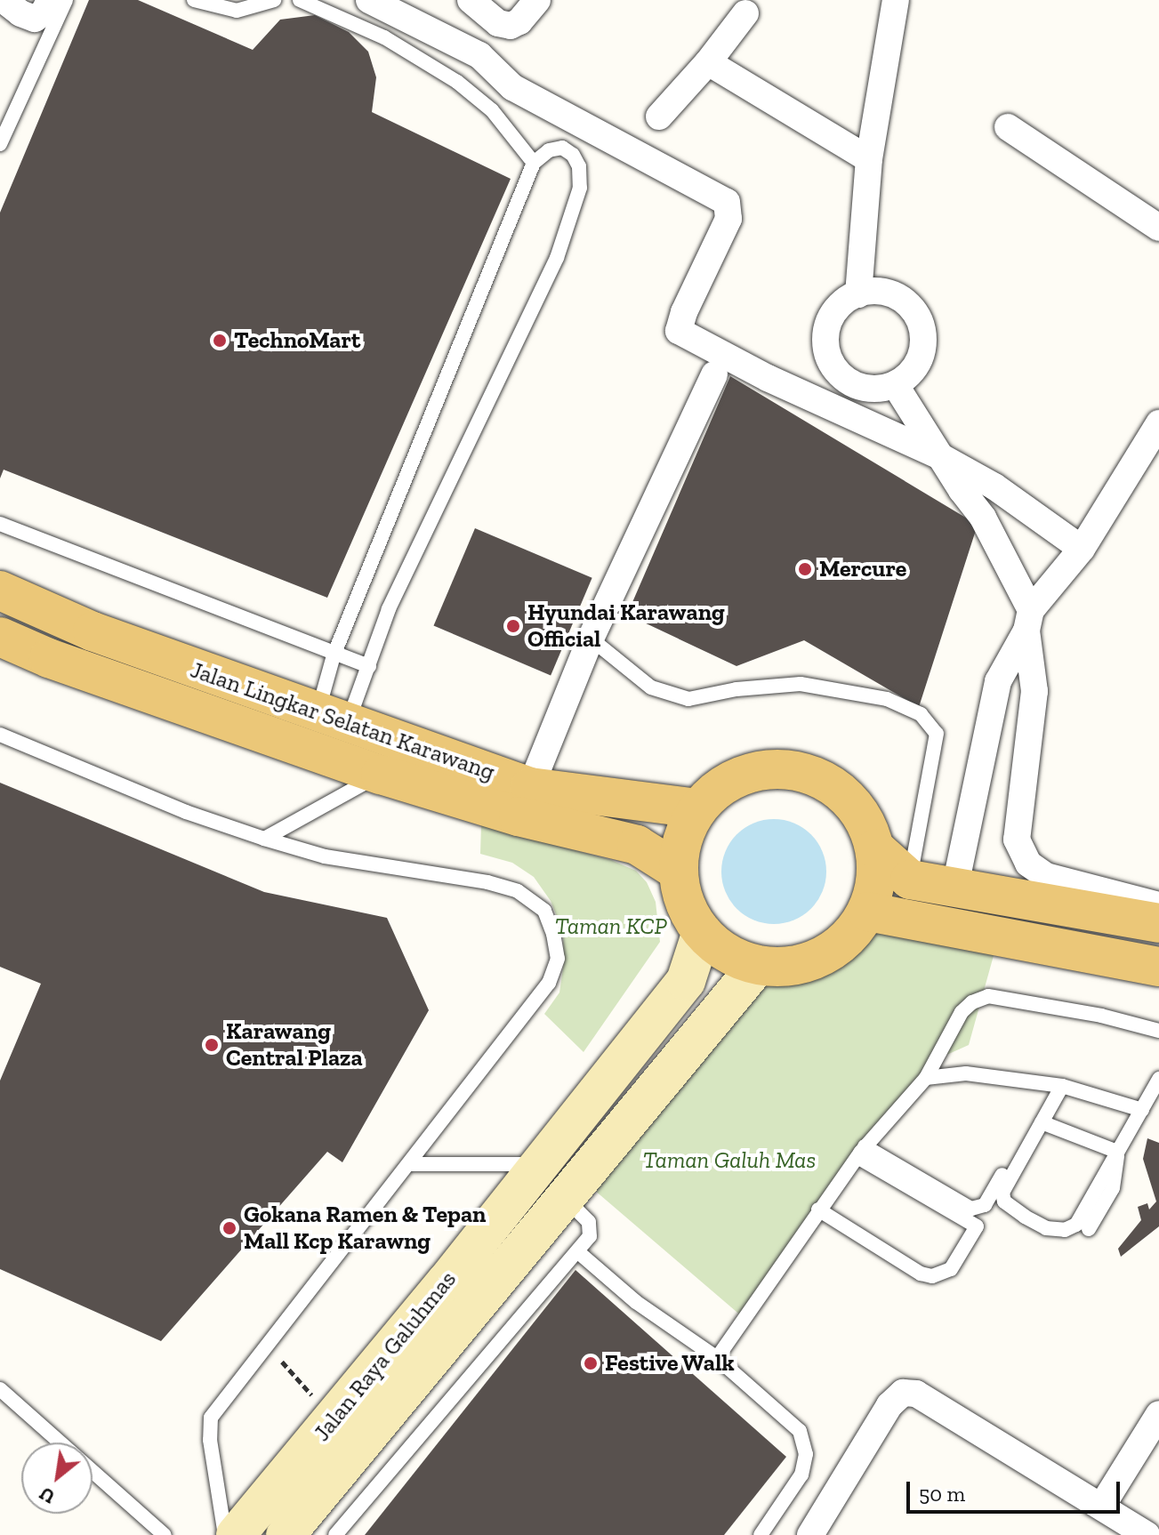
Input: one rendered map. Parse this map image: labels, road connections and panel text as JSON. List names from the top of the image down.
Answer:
{
  "streets": {
    "main road": ["Jalan Lingkar Selatan Karawang", "Jalan Raya Galuhmas"]
  },
  "crossings": [
    ["Jalan Lingkar Selatan Karawang", "Jalan Raya Galuhmas"]
  ],
  "parks": ["Taman KCP", "Taman Galuh Mas"],
  "places": [
    "TechnoMart",
    "Mercure",
    "Hyundai Karawang Official",
    "Karawang Central Plaza",
    "Gokana Ramen & Tepan Mall Kcp Karawng",
    "Festive Walk"
  ],
  "scale_bar": "50 m",
  "north": "bottom left"
}
